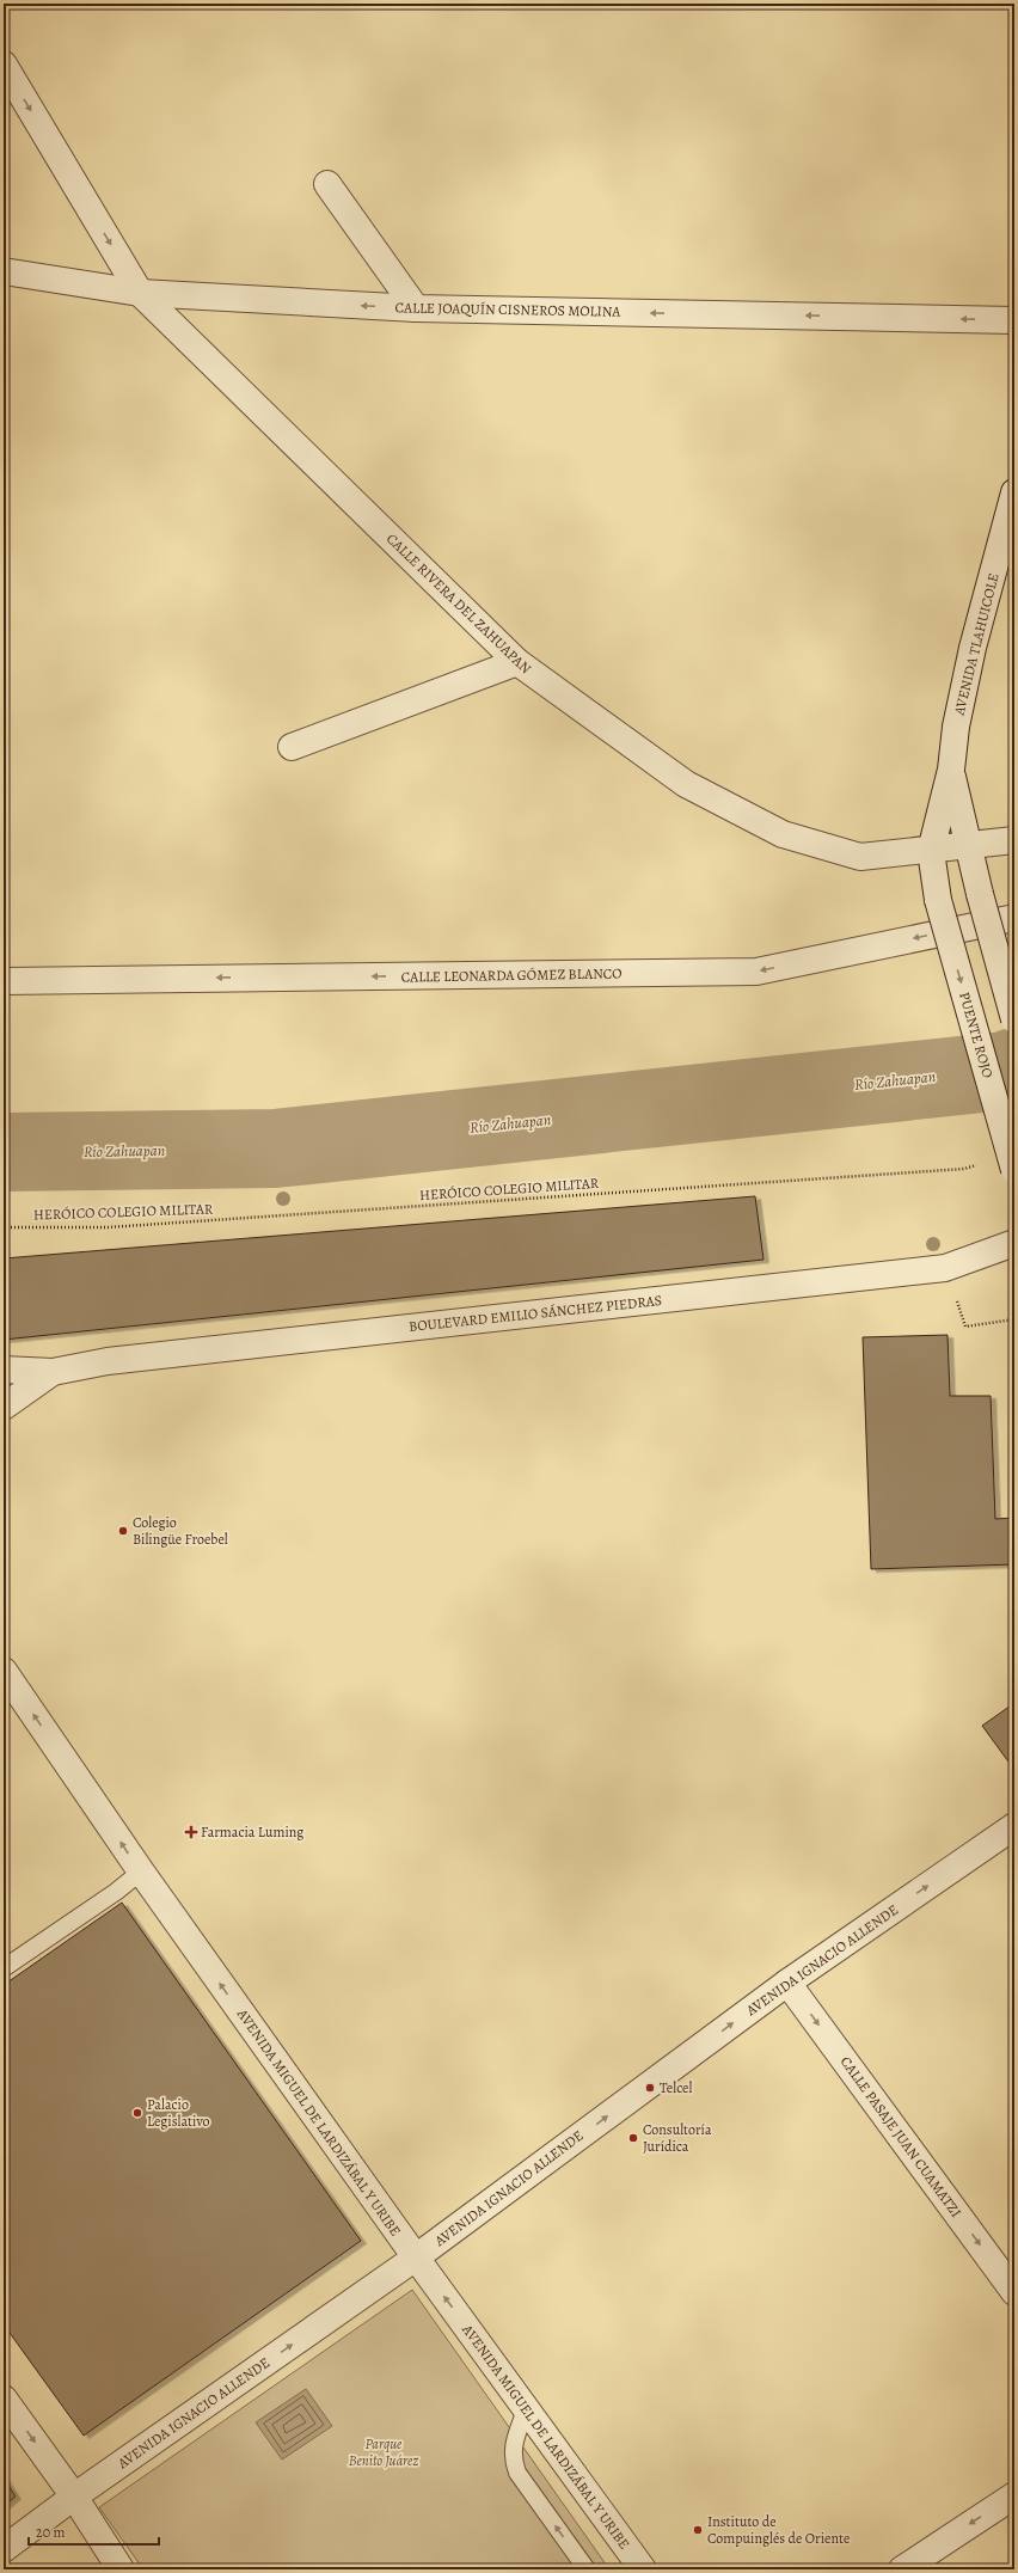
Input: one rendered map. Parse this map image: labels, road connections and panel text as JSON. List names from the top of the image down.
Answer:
{
  "streets": {
    "street": [
      "CALLE JOAQUÍN CISNEROS MOLINA",
      "CALLE RIVERA DEL ZAHUAPAN",
      "AVENIDA TLAHUICOLE",
      "CALLE LEONARDA GÓMEZ BLANCO",
      "PUENTE ROJO",
      "BOULEVARD EMILIO SÁNCHEZ PIEDRAS",
      "AVENIDA IGNACIO ALLENDE",
      "AVENIDA MIGUEL DE LARDIZÁBAL Y URIBE",
      "CALLE PASAJE JUAN CUAMATZI"
    ],
    "path": ["HERÓICO COLEGIO MILITAR"]
  },
  "crossings": [
    ["CALLE JOAQUÍN CISNEROS MOLINA", "CALLE RIVERA DEL ZAHUAPAN"],
    ["CALLE RIVERA DEL ZAHUAPAN", "AVENIDA TLAHUICOLE"],
    ["AVENIDA TLAHUICOLE", "PUENTE ROJO"],
    ["AVENIDA IGNACIO ALLENDE", "AVENIDA MIGUEL DE LARDIZÁBAL Y URIBE"],
    ["AVENIDA IGNACIO ALLENDE", "CALLE PASAJE JUAN CUAMATZI"]
  ],
  "one_way": [
    "CALLE JOAQUÍN CISNEROS MOLINA",
    "CALLE LEONARDA GÓMEZ BLANCO",
    "PUENTE ROJO",
    "AVENIDA IGNACIO ALLENDE",
    "AVENIDA MIGUEL DE LARDIZÁBAL Y URIBE",
    "CALLE PASAJE JUAN CUAMATZI"
  ],
  "water": ["Río Zahuapan"],
  "parks": ["Parque Benito Juárez"],
  "places": {
    "other": [
      "Colegio Bilingüe Froebel",
      "Telcel",
      "Palacio Legislativo",
      "Consultoría Jurídica",
      "Instituto de Compuinglés de Oriente"
    ],
    "health": ["Farmacia Luming"]
  },
  "scale_bar": "20 m"
}
